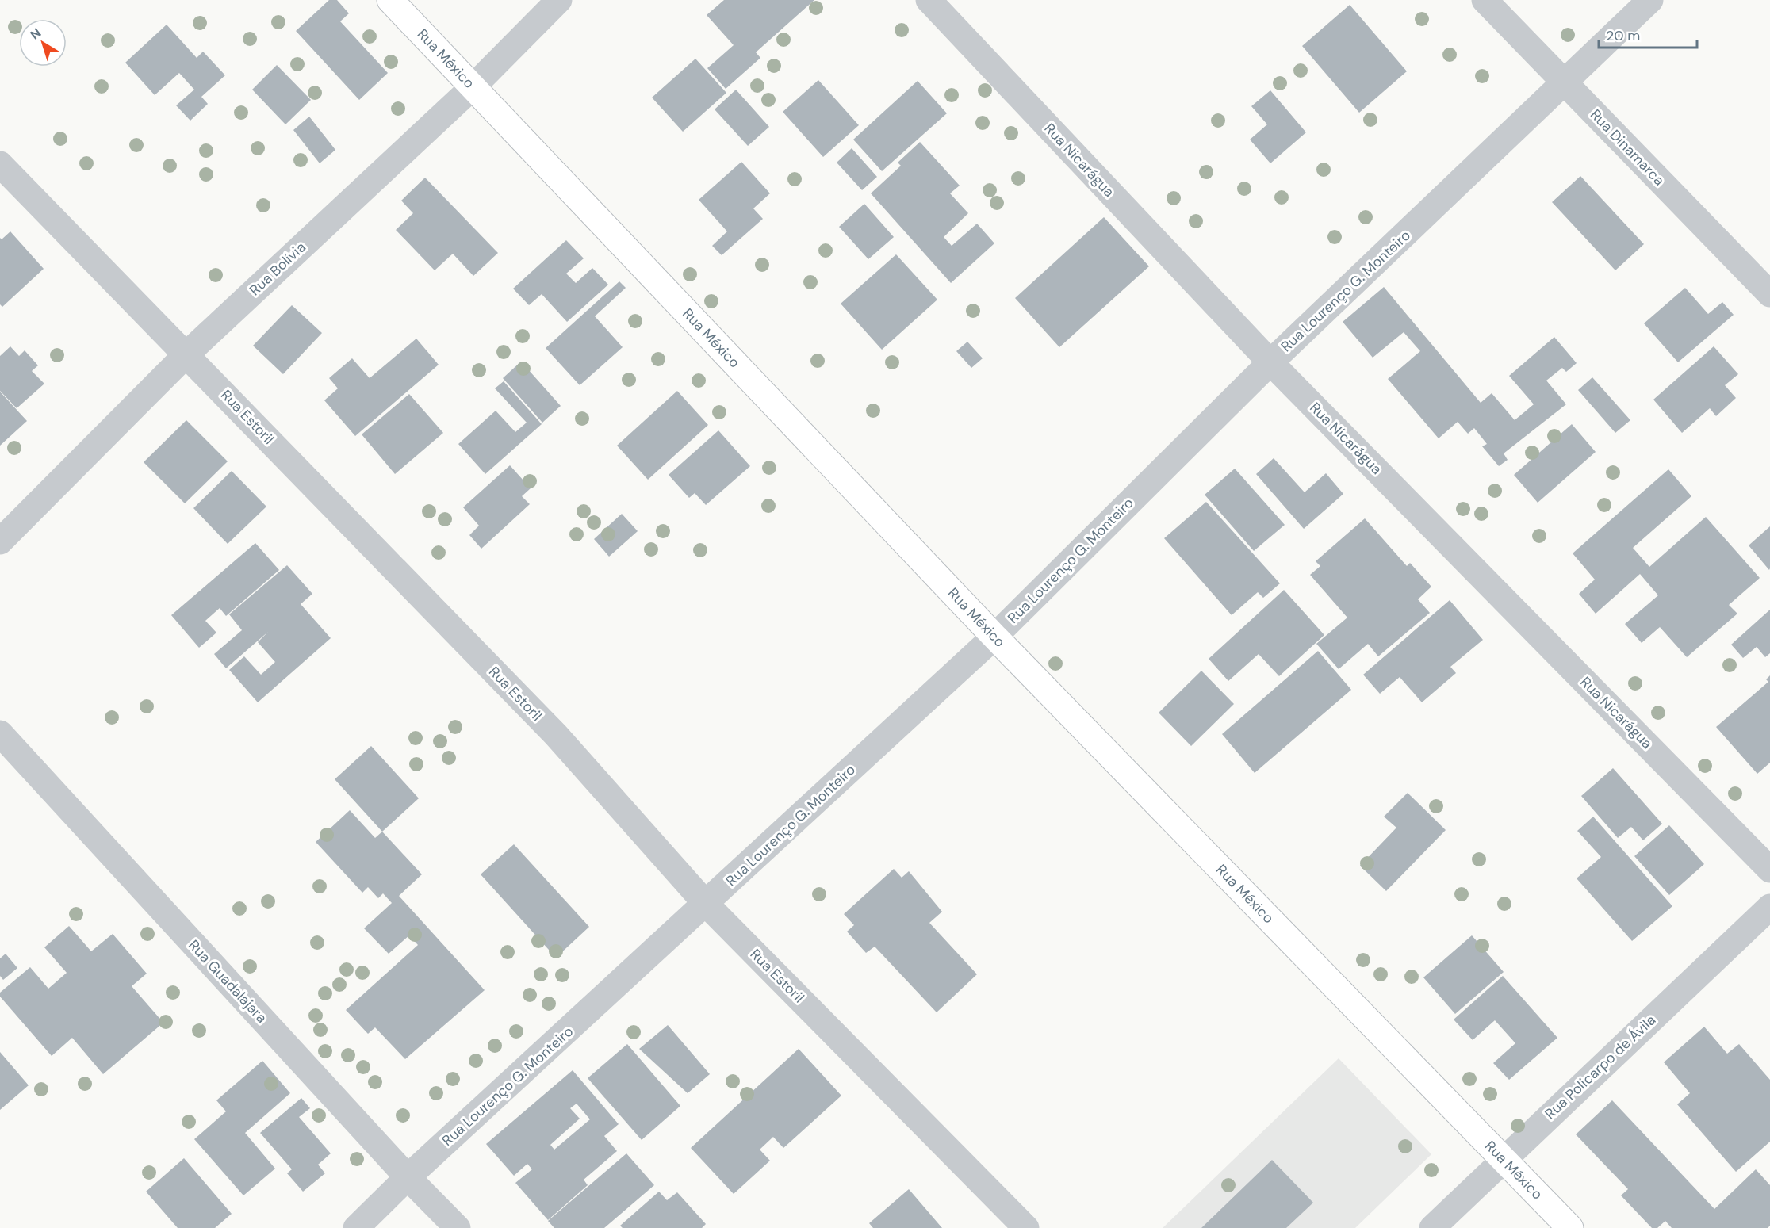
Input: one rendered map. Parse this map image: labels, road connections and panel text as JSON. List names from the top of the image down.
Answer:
{
  "streets": {
    "main road": ["Rua México"],
    "street": [
      "Rua Dinamarca",
      "Rua Nicarágua",
      "Rua Bolívia",
      "Rua Lourenço G. Monteiro",
      "Rua Estoril",
      "Rua Guadalajara",
      "Rua Policarpo de Ávila"
    ]
  },
  "crossings": [
    ["Rua México", "Rua Bolívia"],
    ["Rua México", "Rua Lourenço G. Monteiro"],
    ["Rua México", "Rua Policarpo de Ávila"],
    ["Rua Dinamarca", "Rua Lourenço G. Monteiro"],
    ["Rua Nicarágua", "Rua Lourenço G. Monteiro"],
    ["Rua Bolívia", "Rua Estoril"],
    ["Rua Lourenço G. Monteiro", "Rua Estoril"],
    ["Rua Lourenço G. Monteiro", "Rua Guadalajara"]
  ],
  "scale_bar": "20 m",
  "north": "top left"
}
